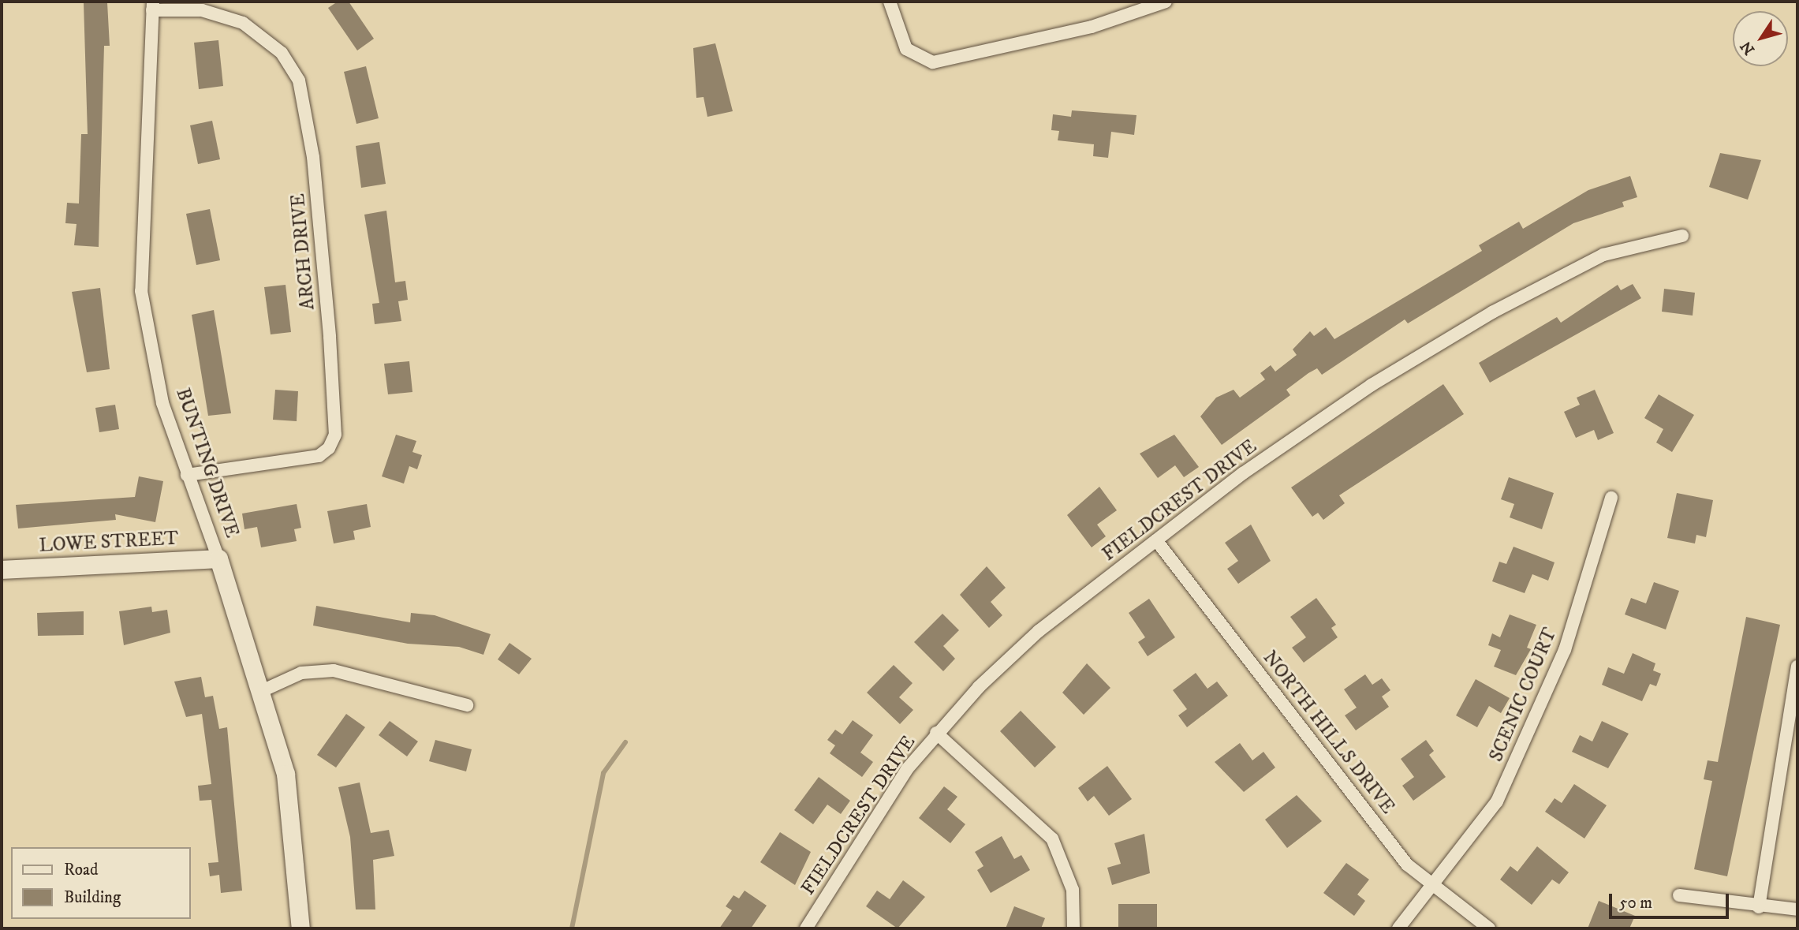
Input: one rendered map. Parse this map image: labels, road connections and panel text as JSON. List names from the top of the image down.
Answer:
{
  "streets": {
    "street": [
      "ARCH DRIVE",
      "BUNTING DRIVE",
      "FIELDCREST DRIVE",
      "LOWE STREET",
      "SCENIC COURT",
      "NORTH HILLS DRIVE"
    ]
  },
  "crossings": [
    ["ARCH DRIVE", "BUNTING DRIVE"],
    ["BUNTING DRIVE", "LOWE STREET"],
    ["FIELDCREST DRIVE", "NORTH HILLS DRIVE"],
    ["SCENIC COURT", "NORTH HILLS DRIVE"]
  ],
  "legend": ["Road", "Building"],
  "scale_bar": "50 m",
  "north": "bottom left"
}
